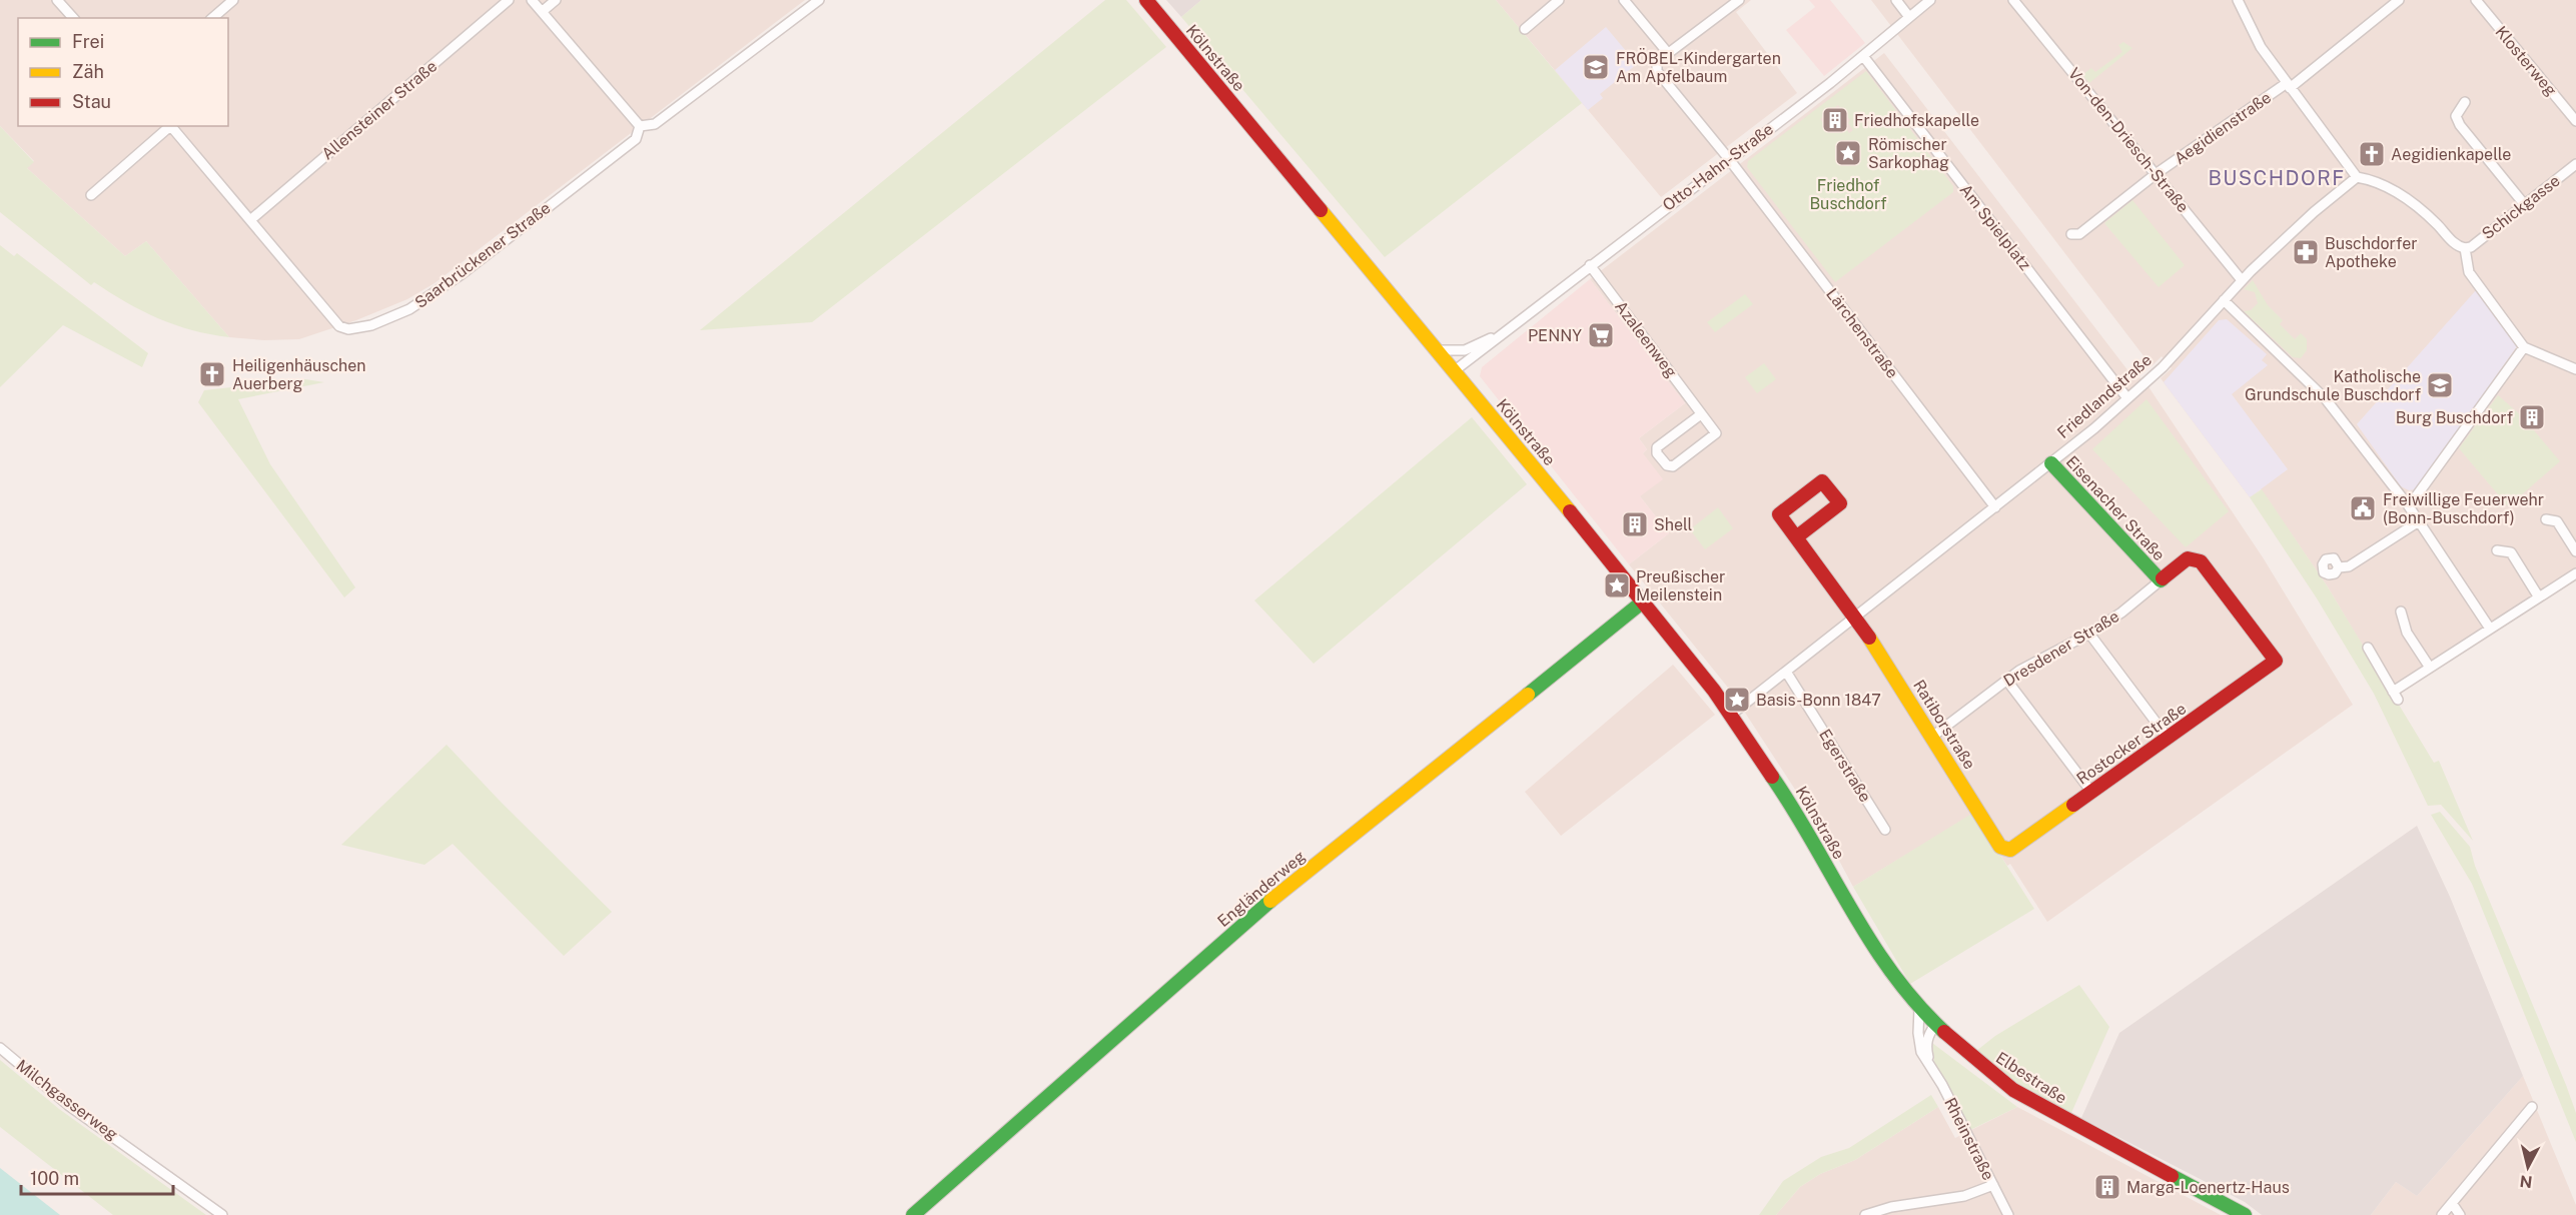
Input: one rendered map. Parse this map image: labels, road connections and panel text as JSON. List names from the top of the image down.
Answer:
{
  "streets": {
    "street": [
      "Kölnstraße",
      "Klosterweg",
      "Allensteiner Straße",
      "Aegidienstraße",
      "Von-den-Driesch-Straße",
      "Otto-Hahn-Straße",
      "Schickgasse",
      "Am Spielplatz",
      "Saarbrückener Straße",
      "Lärchenstraße",
      "Azaleenweg",
      "Friedlandstraße",
      "Eisenacher Straße",
      "Dresdener Straße",
      "Ratiborstraße",
      "Rostocker Straße",
      "Egerstraße",
      "Engländerweg",
      "Elbestraße",
      "Milchgasserweg",
      "Rheinstraße"
    ]
  },
  "crossings": [
    ["Kölnstraße", "Otto-Hahn-Straße"],
    ["Kölnstraße", "Friedlandstraße"],
    ["Kölnstraße", "Engländerweg"],
    ["Kölnstraße", "Elbestraße"],
    ["Allensteiner Straße", "Saarbrückener Straße"],
    ["Aegidienstraße", "Von-den-Driesch-Straße"],
    ["Von-den-Driesch-Straße", "Friedlandstraße"],
    ["Otto-Hahn-Straße", "Am Spielplatz"],
    ["Otto-Hahn-Straße", "Lärchenstraße"],
    ["Otto-Hahn-Straße", "Azaleenweg"],
    ["Am Spielplatz", "Friedlandstraße"],
    ["Lärchenstraße", "Friedlandstraße"],
    ["Friedlandstraße", "Eisenacher Straße"],
    ["Friedlandstraße", "Ratiborstraße"],
    ["Friedlandstraße", "Egerstraße"],
    ["Eisenacher Straße", "Dresdener Straße"],
    ["Eisenacher Straße", "Rostocker Straße"],
    ["Dresdener Straße", "Ratiborstraße"],
    ["Ratiborstraße", "Rostocker Straße"],
    ["Elbestraße", "Rheinstraße"]
  ],
  "districts": ["BUSCHDORF"],
  "parks": ["Friedhof Buschdorf"],
  "places": {
    "school or university": ["FRÖBEL-Kindergarten Am Apfelbaum", "Katholische Grundschule Buschdorf"],
    "building": [
      "Friedhofskapelle",
      "Burg Buschdorf",
      "Shell",
      "Marga-Loenertz-Haus"
    ],
    "place": ["Römischer Sarkophag", "Preußischer Meilenstein", "Basis-Bonn 1847"],
    "church": ["Aegidienkapelle", "Heiligenhäuschen Auerberg"],
    "pharmacy": ["Buschdorfer Apotheke"],
    "supermarket": ["PENNY"],
    "public building": ["Freiwillige Feuerwehr (Bonn-Buschdorf)"]
  },
  "legend": ["Frei", "Zäh", "Stau"],
  "scale_bar": "100 m",
  "north": "bottom"
}
